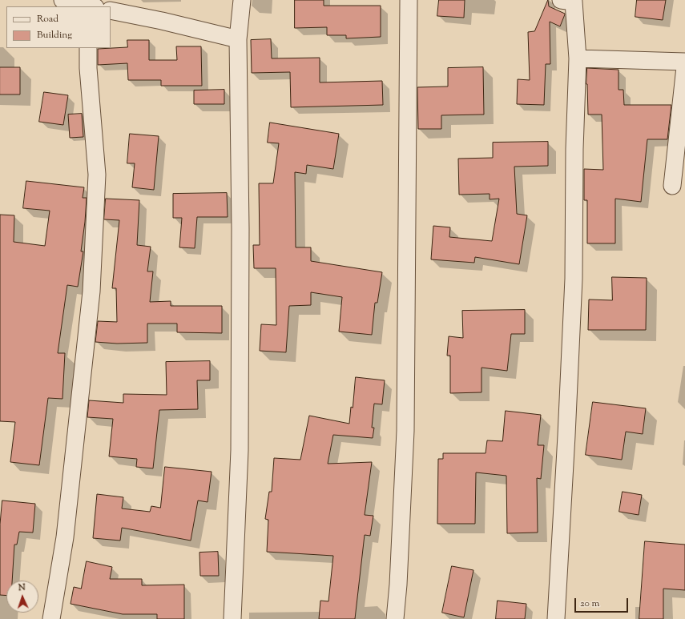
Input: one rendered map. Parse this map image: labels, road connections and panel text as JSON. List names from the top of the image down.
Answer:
{
  "legend": ["Road", "Building"],
  "scale_bar": "20 m",
  "north": "top"
}
